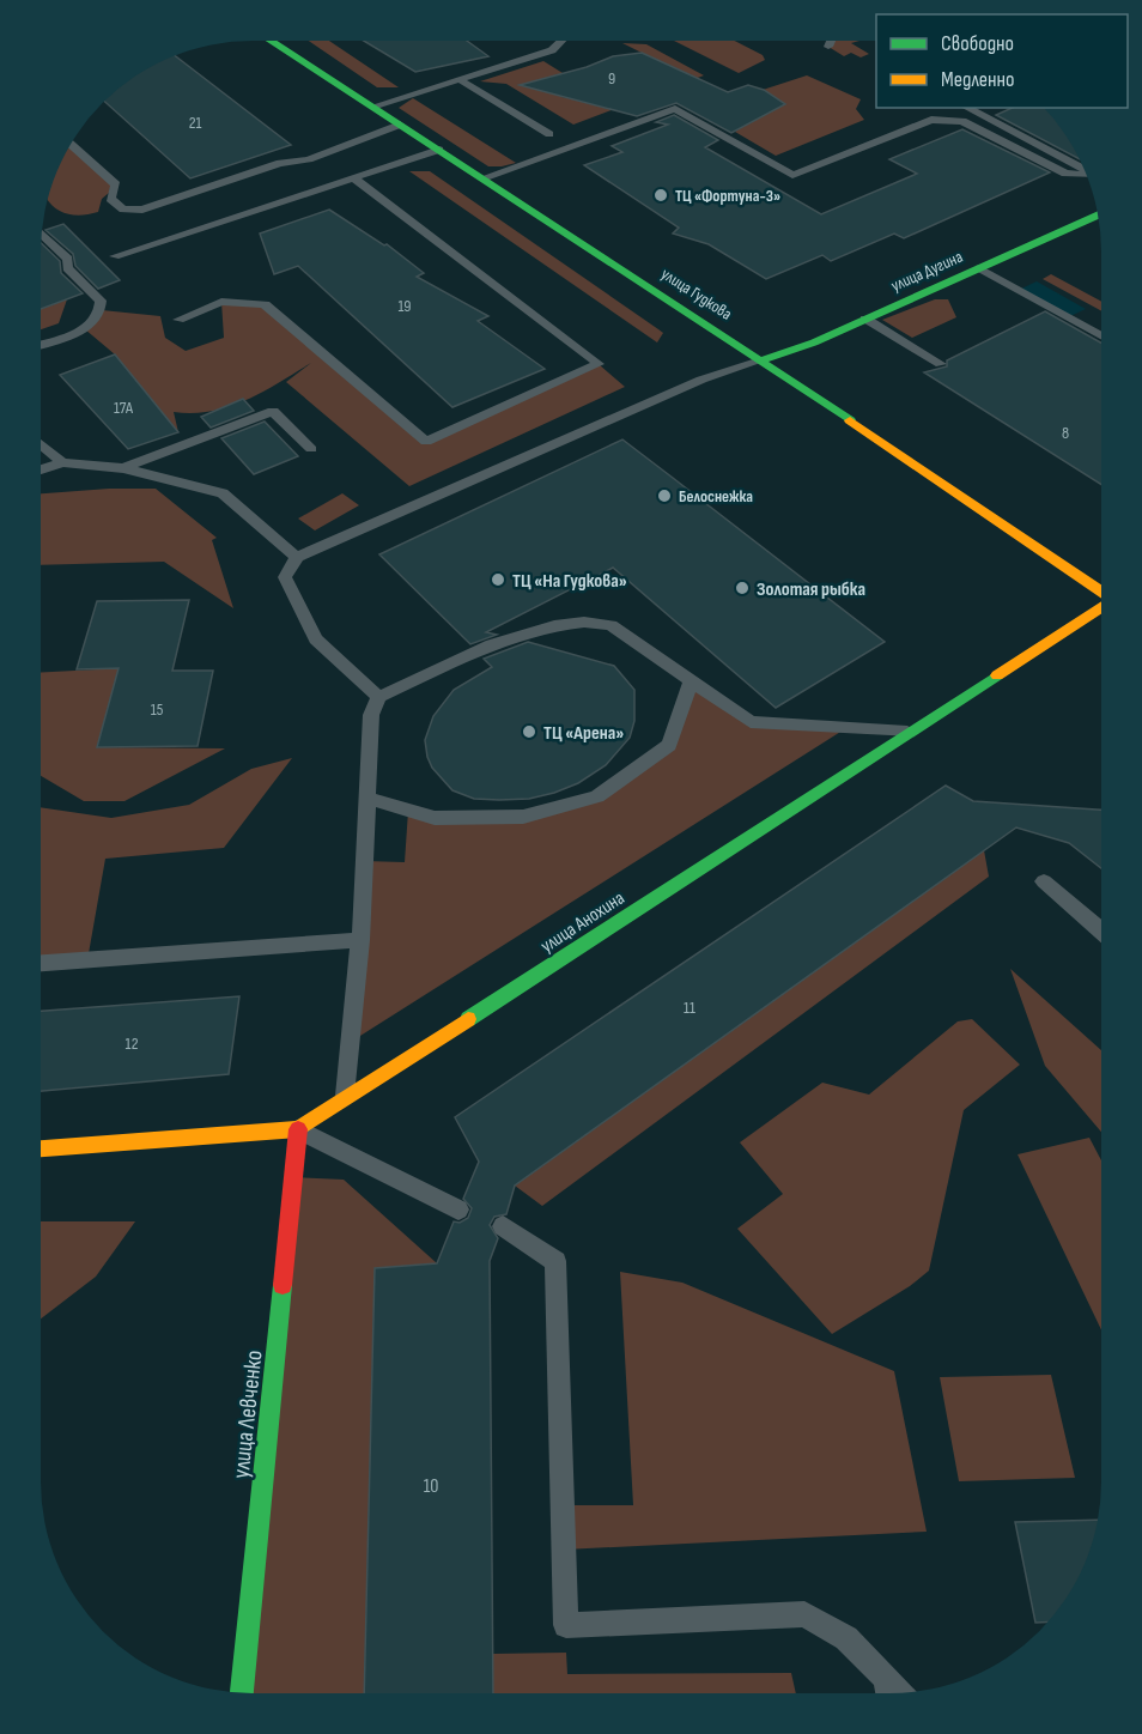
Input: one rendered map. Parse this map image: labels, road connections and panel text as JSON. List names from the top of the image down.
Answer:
{
  "streets": {
    "street": [
      "улица Дугина",
      "улица Гудкова",
      "улица Анохина",
      "улица Левченко"
    ]
  },
  "crossings": [
    ["улица Дугина", "улица Гудкова"],
    ["улица Анохина", "улица Левченко"]
  ],
  "places": [
    "ТЦ «Фортуна-3»",
    "Белоснежка",
    "ТЦ «На Гудкова»",
    "Золотая рыбка",
    "ТЦ «Арена»"
  ],
  "house_numbers": [
    "9",
    "21",
    "19",
    "17А",
    "8",
    "15",
    "11",
    "12",
    "10"
  ],
  "legend": ["Свободно", "Медленно"]
}
